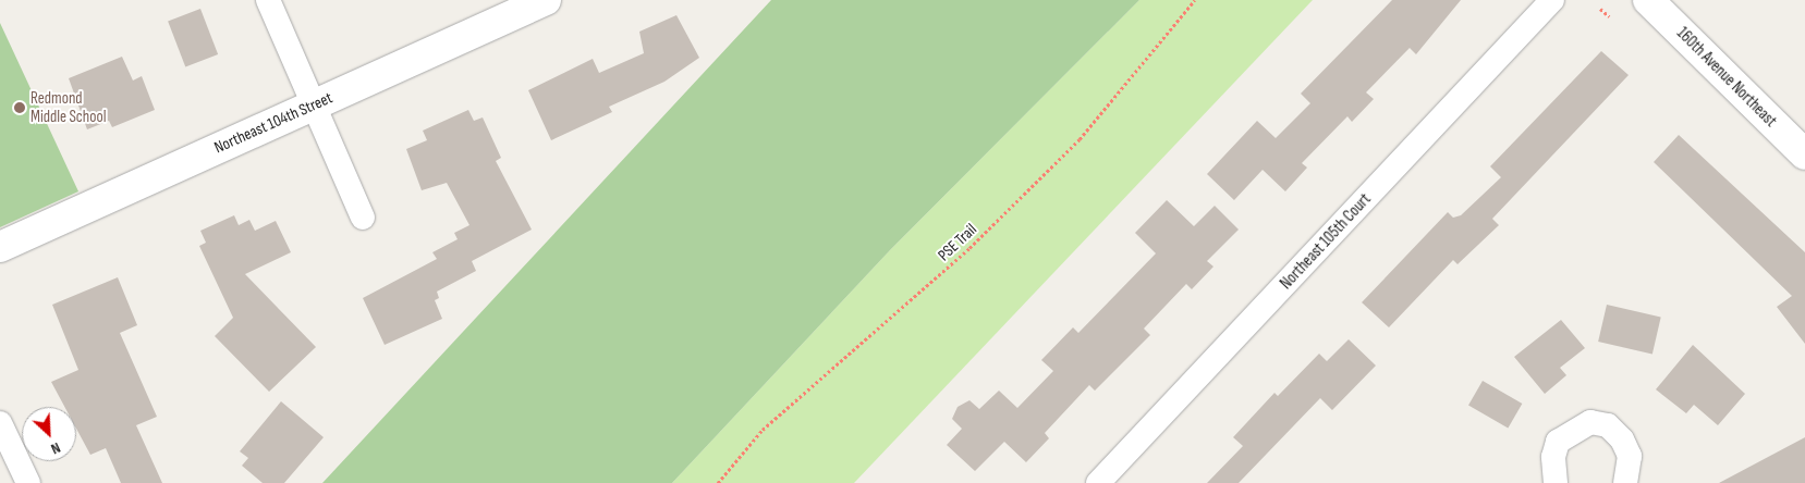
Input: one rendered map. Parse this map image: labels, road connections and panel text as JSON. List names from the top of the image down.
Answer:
{
  "streets": {
    "street": ["160th Avenue Northeast", "Northeast 104th Street", "Northeast 105th Court"],
    "path": ["PSE Trail"]
  },
  "places": ["Redmond Middle School"],
  "north": "bottom right"
}
